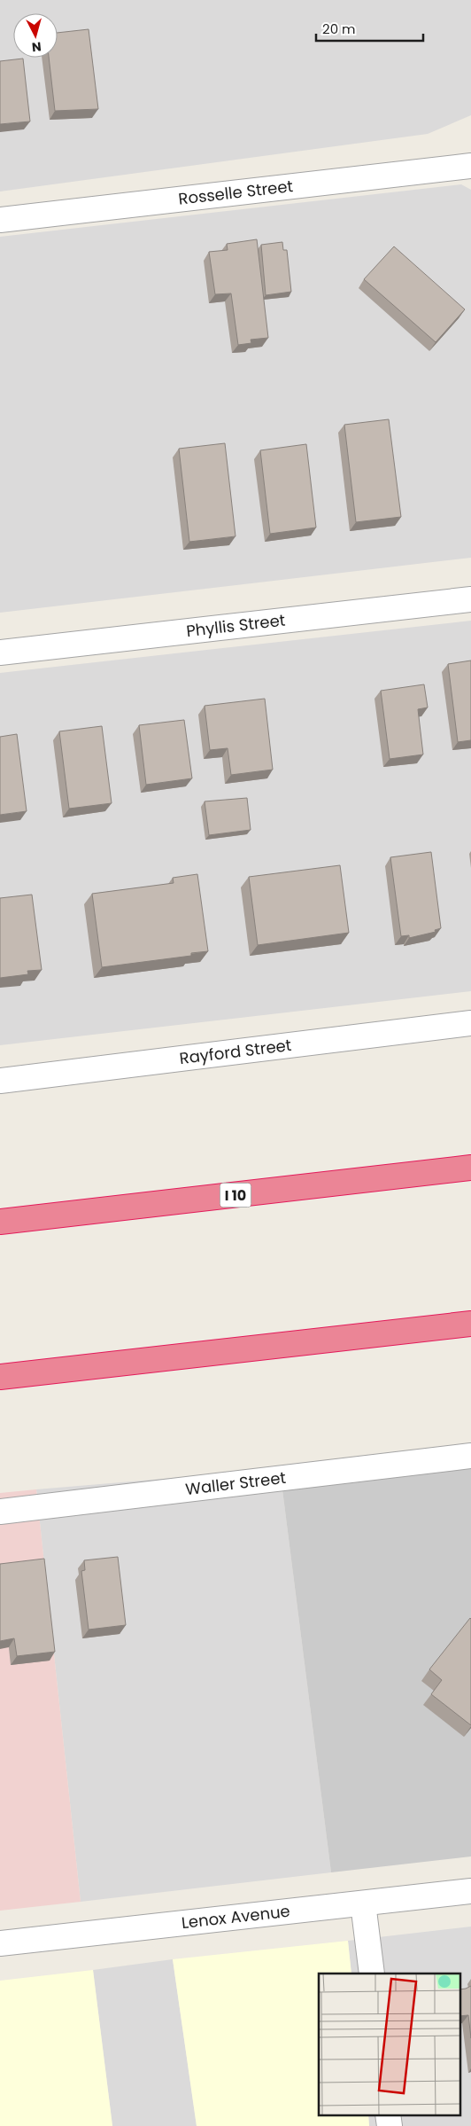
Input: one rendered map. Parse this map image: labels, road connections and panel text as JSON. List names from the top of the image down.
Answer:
{
  "streets": {
    "highway": ["I 10"],
    "street": [
      "Rosselle Street",
      "Phyllis Street",
      "Rayford Street",
      "Waller Street",
      "Lenox Avenue"
    ]
  },
  "scale_bar": "20 m",
  "north": "bottom"
}
